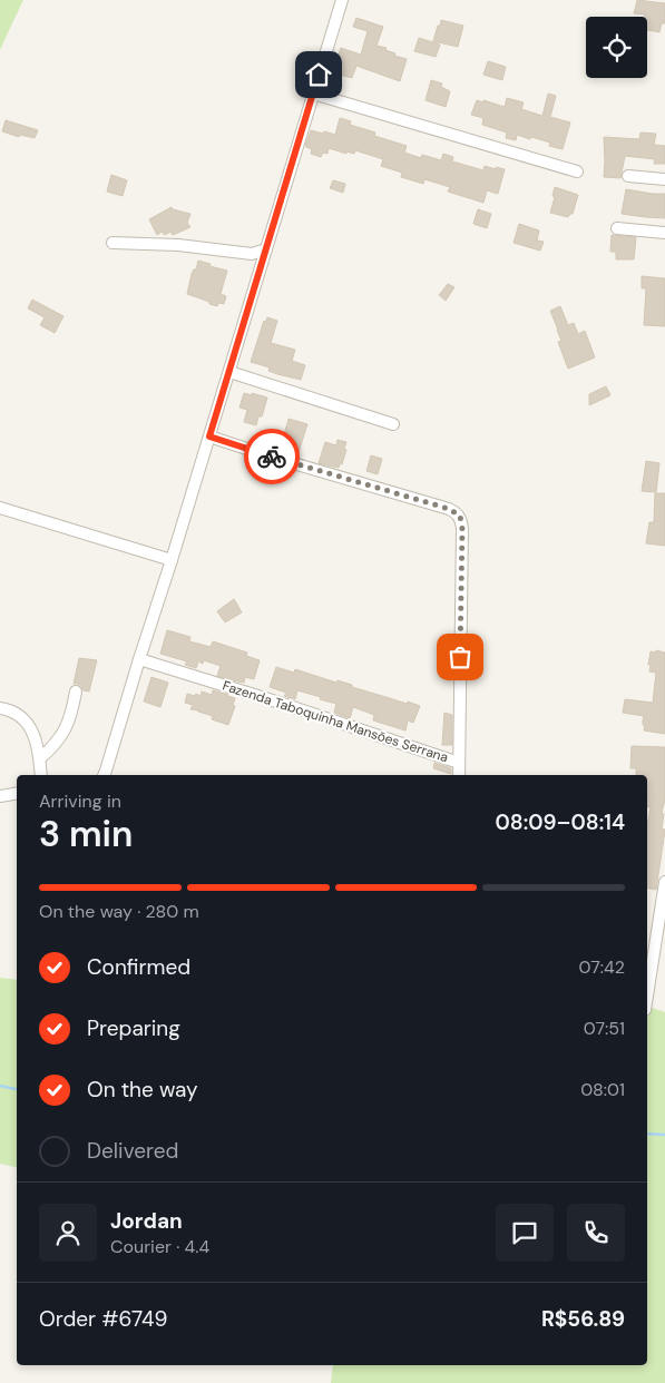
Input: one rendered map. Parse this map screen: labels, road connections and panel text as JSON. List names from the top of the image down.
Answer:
{
  "streets": {
    "street": ["Fazenda Taboquinha Mansões Serrana"]
  },
  "page": {
    "heading": ["3 min", "Arriving in", "08:09–08:14"],
    "panel": [
      "Jordan",
      "Courier · 4.4",
      "Order #6749",
      "R$56.89"
    ],
    "bar": "On the way · 280 m",
    "list": [
      ["Confirmed", "07:42"],
      ["Preparing", "07:51"],
      ["On the way", "08:01"],
      "Delivered"
    ]
  }
}
